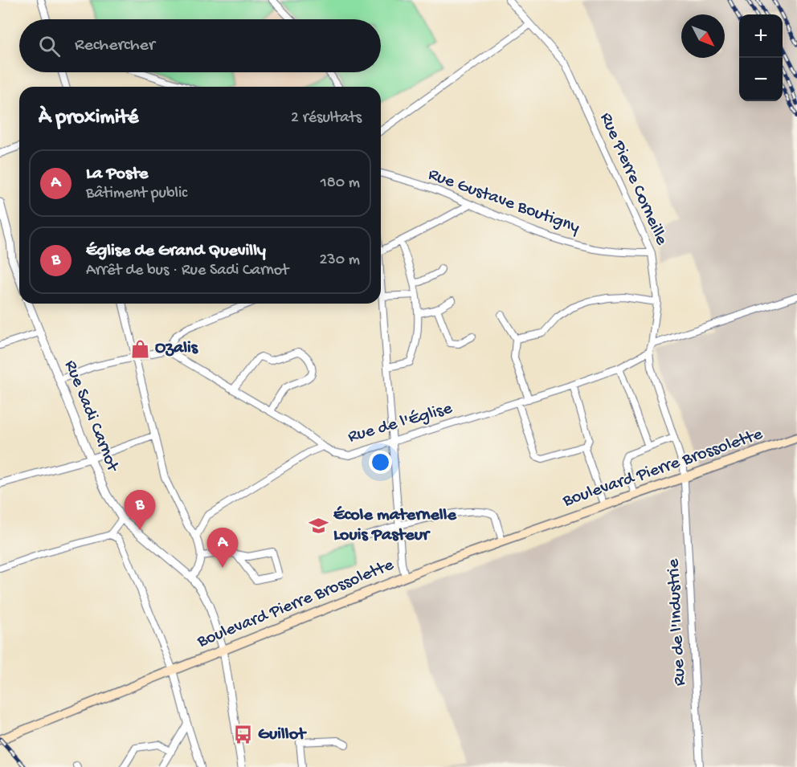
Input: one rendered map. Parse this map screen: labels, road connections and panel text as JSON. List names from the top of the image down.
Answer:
{
  "streets": {
    "main road": ["Boulevard Pierre Brossolette"],
    "street": [
      "Rue Pierre Corneille",
      "Rue Gustave Boutigny",
      "Rue Sadi Carnot",
      "Rue de l'Église",
      "Rue de l'Industrie"
    ]
  },
  "crossings": [
    ["Rue Pierre Corneille", "Rue Gustave Boutigny"],
    ["Rue Pierre Corneille", "Rue de l'Église"],
    ["Rue Pierre Corneille", "Boulevard Pierre Brossolette"],
    ["Rue Pierre Corneille", "Rue de l'Industrie"],
    ["Rue Sadi Carnot", "Boulevard Pierre Brossolette"],
    ["Boulevard Pierre Brossolette", "Rue de l'Industrie"]
  ],
  "places": {
    "shop": ["Ozalis"],
    "school or university": ["École maternelle Louis Pasteur"],
    "bus stop": ["Guillot"]
  },
  "north": "bottom right",
  "page": {
    "map_buttons": ["+", "−"],
    "search": "Rechercher",
    "heading": ["À proximité", "2 résultats"],
    "list": [
      {
        "mark": "A",
        "name": "La Poste",
        "note": "Bâtiment public",
        "value": "180 m"
      },
      {
        "mark": "B",
        "name": "Église de Grand Quevilly",
        "note": "Arrêt de bus · Rue Sadi Carnot",
        "value": "230 m"
      }
    ],
    "pins": ["B", "A"]
  }
}
